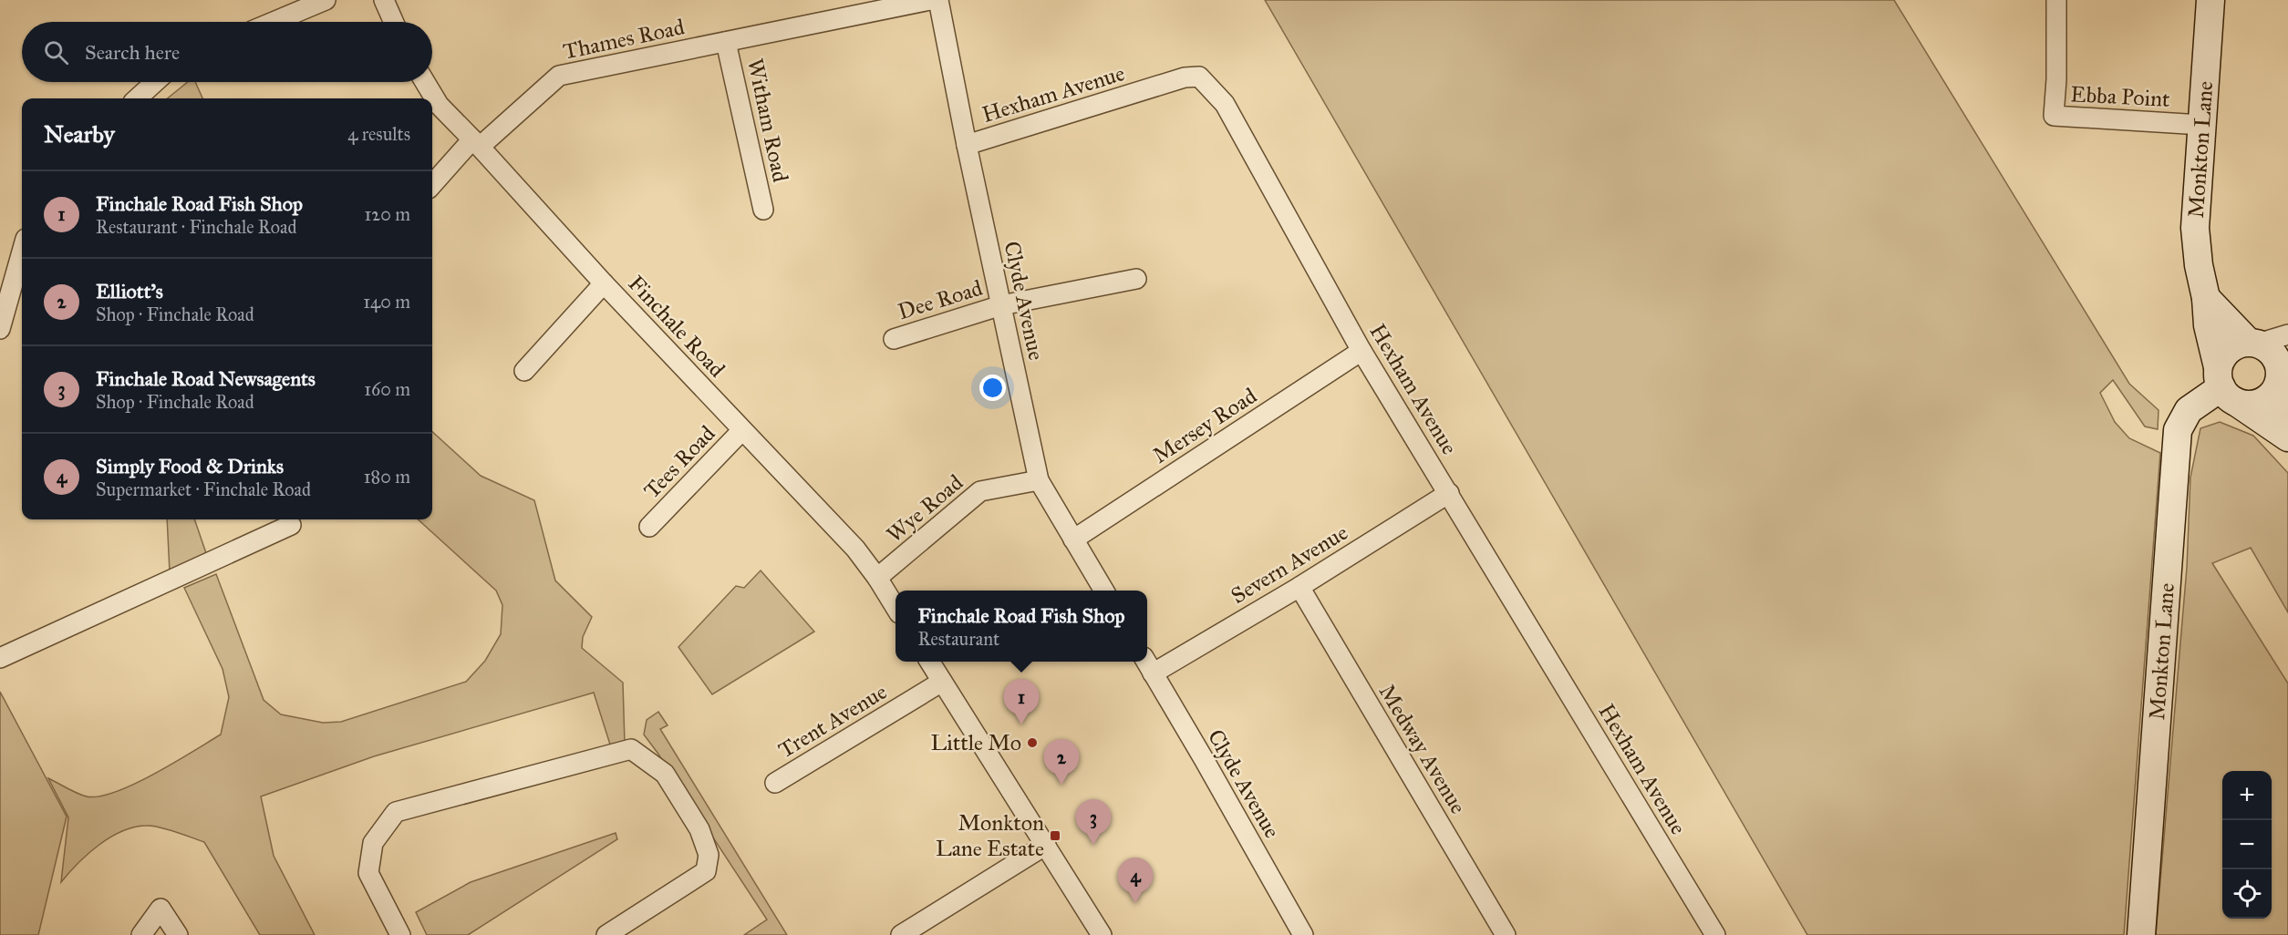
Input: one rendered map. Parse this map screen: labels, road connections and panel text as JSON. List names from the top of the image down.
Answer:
{
  "streets": {
    "street": [
      "Thames Road",
      "Hexham Avenue",
      "Ebba Point",
      "Witham Road",
      "Monkton Lane",
      "Dee Road",
      "Clyde Avenue",
      "Finchale Road",
      "Mersey Road",
      "Tees Road",
      "Wye Road",
      "Severn Avenue",
      "Trent Avenue",
      "Medway Avenue"
    ]
  },
  "crossings": [
    ["Thames Road", "Witham Road"],
    ["Thames Road", "Finchale Road"],
    ["Hexham Avenue", "Clyde Avenue"],
    ["Hexham Avenue", "Mersey Road"],
    ["Hexham Avenue", "Severn Avenue"],
    ["Ebba Point", "Monkton Lane"],
    ["Dee Road", "Clyde Avenue"],
    ["Clyde Avenue", "Mersey Road"],
    ["Clyde Avenue", "Wye Road"],
    ["Clyde Avenue", "Severn Avenue"],
    ["Finchale Road", "Tees Road"],
    ["Finchale Road", "Wye Road"],
    ["Severn Avenue", "Medway Avenue"]
  ],
  "places": {
    "other": ["Little Mo"],
    "transit": ["Monkton Lane Estate"]
  },
  "page": {
    "search": "Search here",
    "heading": ["Nearby", "4 results"],
    "list": [
      {
        "mark": "1",
        "name": "Finchale Road Fish Shop",
        "note": "Restaurant · Finchale Road",
        "value": "120 m"
      },
      {
        "mark": "2",
        "name": "Elliott's",
        "note": "Shop · Finchale Road",
        "value": "140 m"
      },
      {
        "mark": "3",
        "name": "Finchale Road Newsagents",
        "note": "Shop · Finchale Road",
        "value": "160 m"
      },
      {
        "mark": "4",
        "name": "Simply Food & Drinks",
        "note": "Supermarket · Finchale Road",
        "value": "180 m"
      }
    ],
    "popup": ["Finchale Road Fish Shop", "Restaurant"],
    "pins": [
      "1",
      "2",
      "3",
      "4"
    ],
    "map_buttons": ["+", "−"]
  }
}
